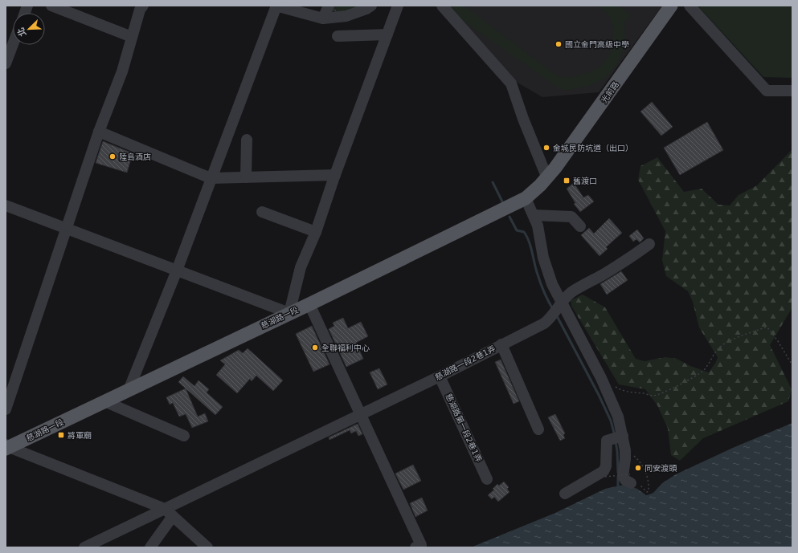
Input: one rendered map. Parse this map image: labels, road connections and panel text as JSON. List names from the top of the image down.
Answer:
{
  "streets": {
    "main road": ["光前路", "慈湖路一段"],
    "street": ["慈湖路一段2巷1弄", "慈湖路第一段2巷1弄"]
  },
  "crossings": [
    ["光前路", "慈湖路一段"],
    ["慈湖路一段2巷1弄", "慈湖路第一段2巷1弄"]
  ],
  "places": {
    "other": [
      "國立金門高級中學",
      "金城民防坑道（出口）",
      "陸島酒店",
      "全聯福利中心",
      "同安渡頭"
    ],
    "transit": ["舊渡口", "將軍廟"]
  },
  "north": "bottom left"
}
